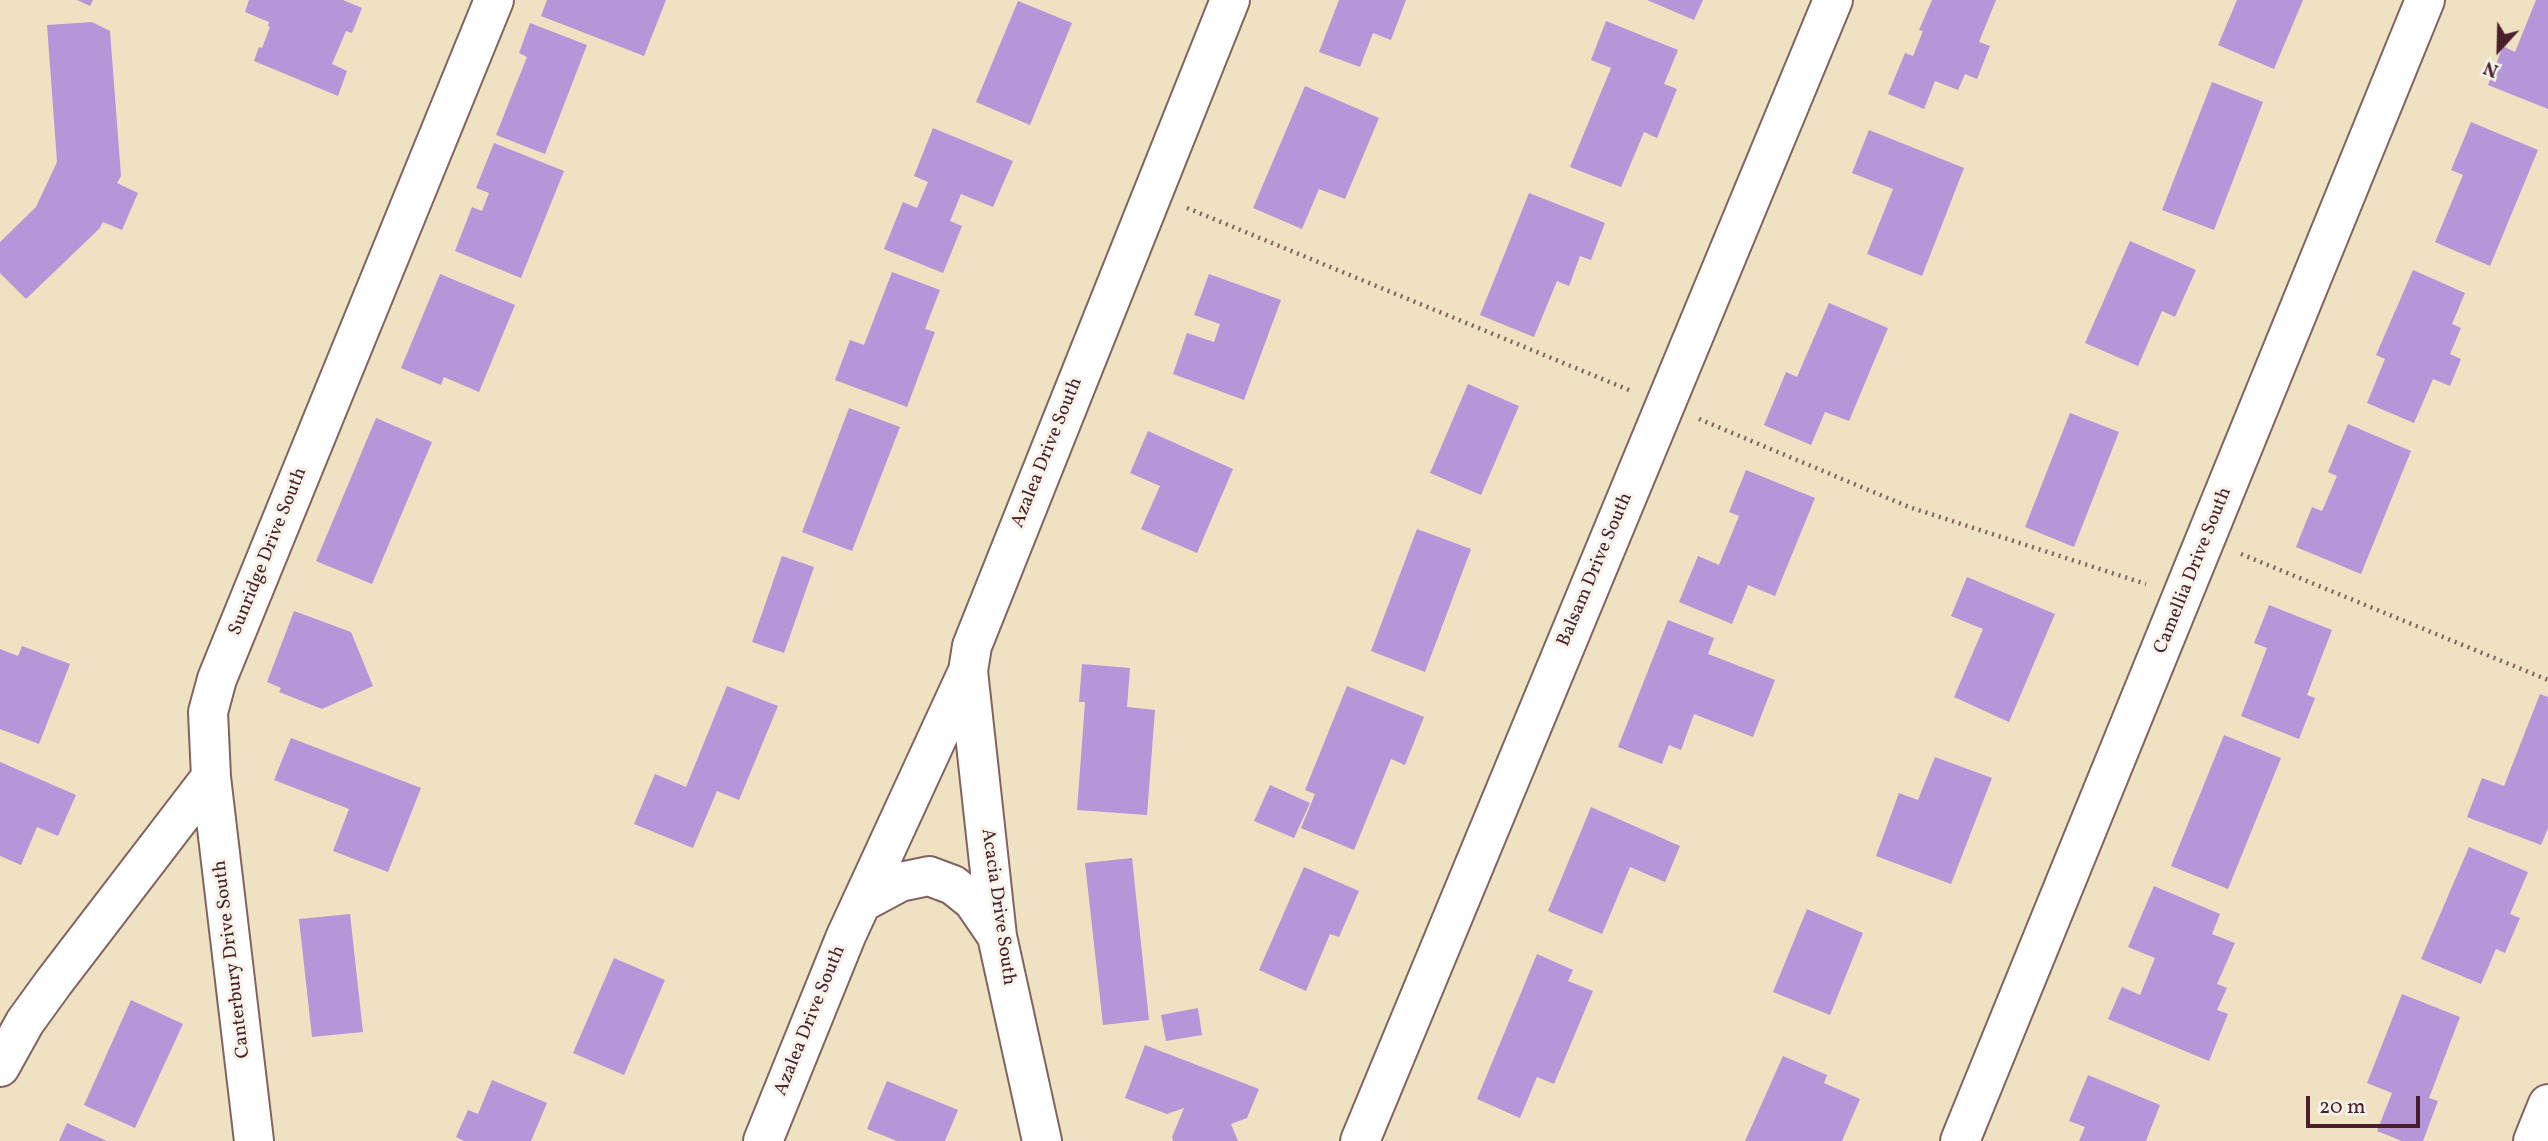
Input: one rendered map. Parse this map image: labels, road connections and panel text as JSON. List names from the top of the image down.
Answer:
{
  "streets": {
    "street": [
      "Azalea Drive South",
      "Sunridge Drive South",
      "Balsam Drive South",
      "Camellia Drive South",
      "Acacia Drive South",
      "Canterbury Drive South"
    ]
  },
  "crossings": [
    ["Azalea Drive South", "Acacia Drive South"],
    ["Sunridge Drive South", "Canterbury Drive South"]
  ],
  "scale_bar": "20 m",
  "north": "bottom"
}
